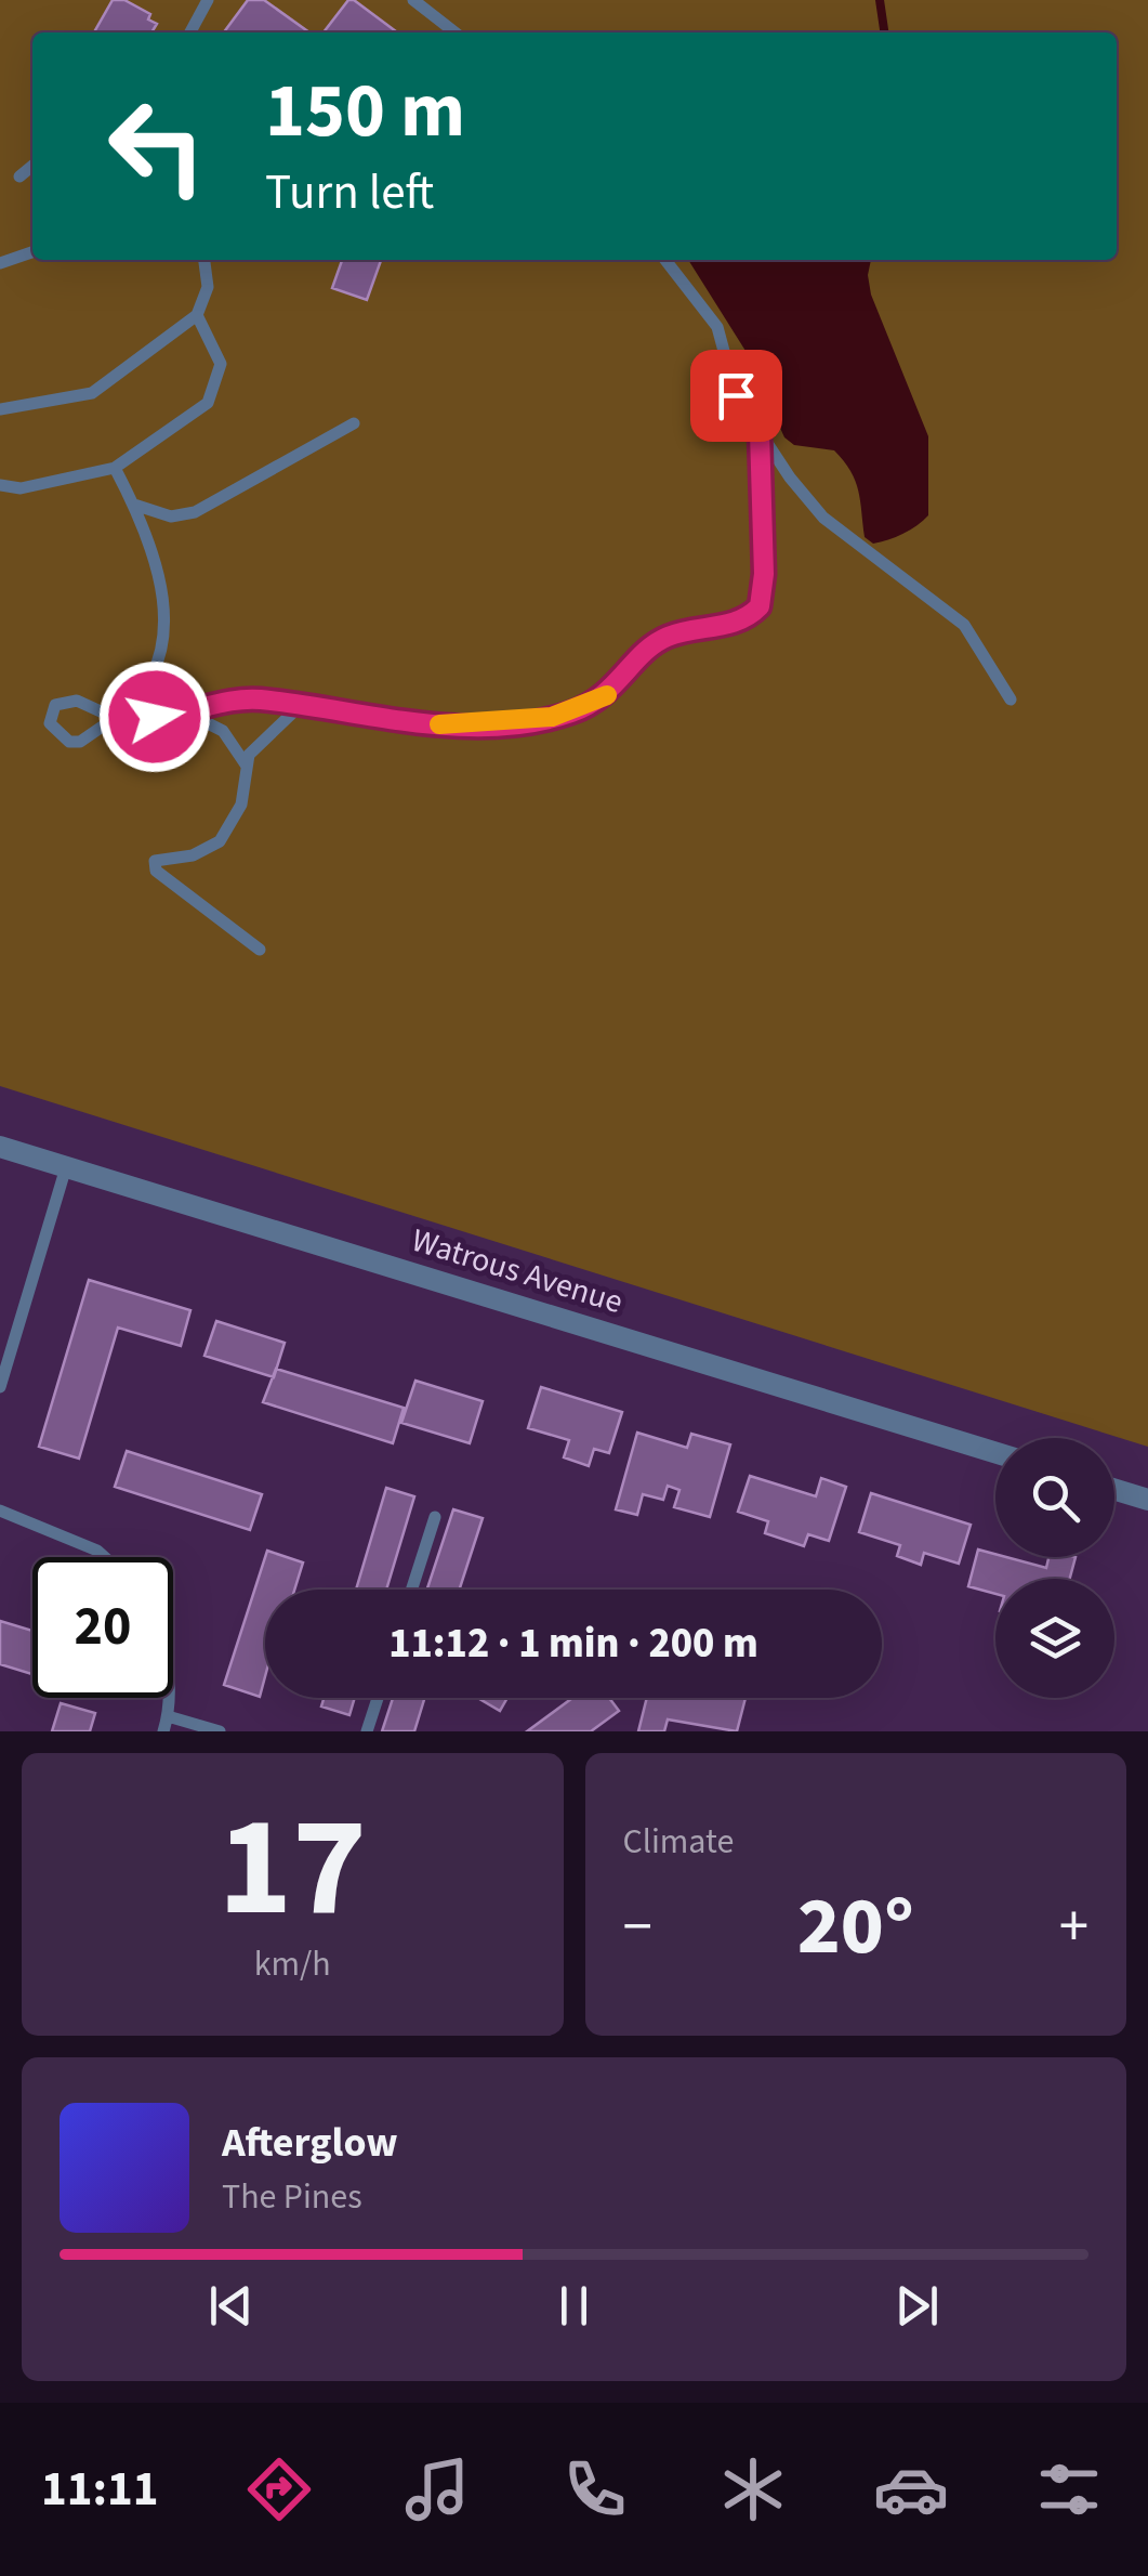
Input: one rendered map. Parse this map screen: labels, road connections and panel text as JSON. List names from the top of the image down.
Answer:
{
  "streets": {
    "street": ["Watrous Avenue"]
  },
  "page": {
    "turn": ["150 m", "Turn left"],
    "limit": "20",
    "trip": "11:12 · 1 min · 200 m",
    "tile": [
      ["17", "km/h"],
      "Climate"
    ],
    "heat": ["−", "20°", "+"],
    "song": ["Afterglow", "The Pines"],
    "tabs": "11:11"
  }
}
